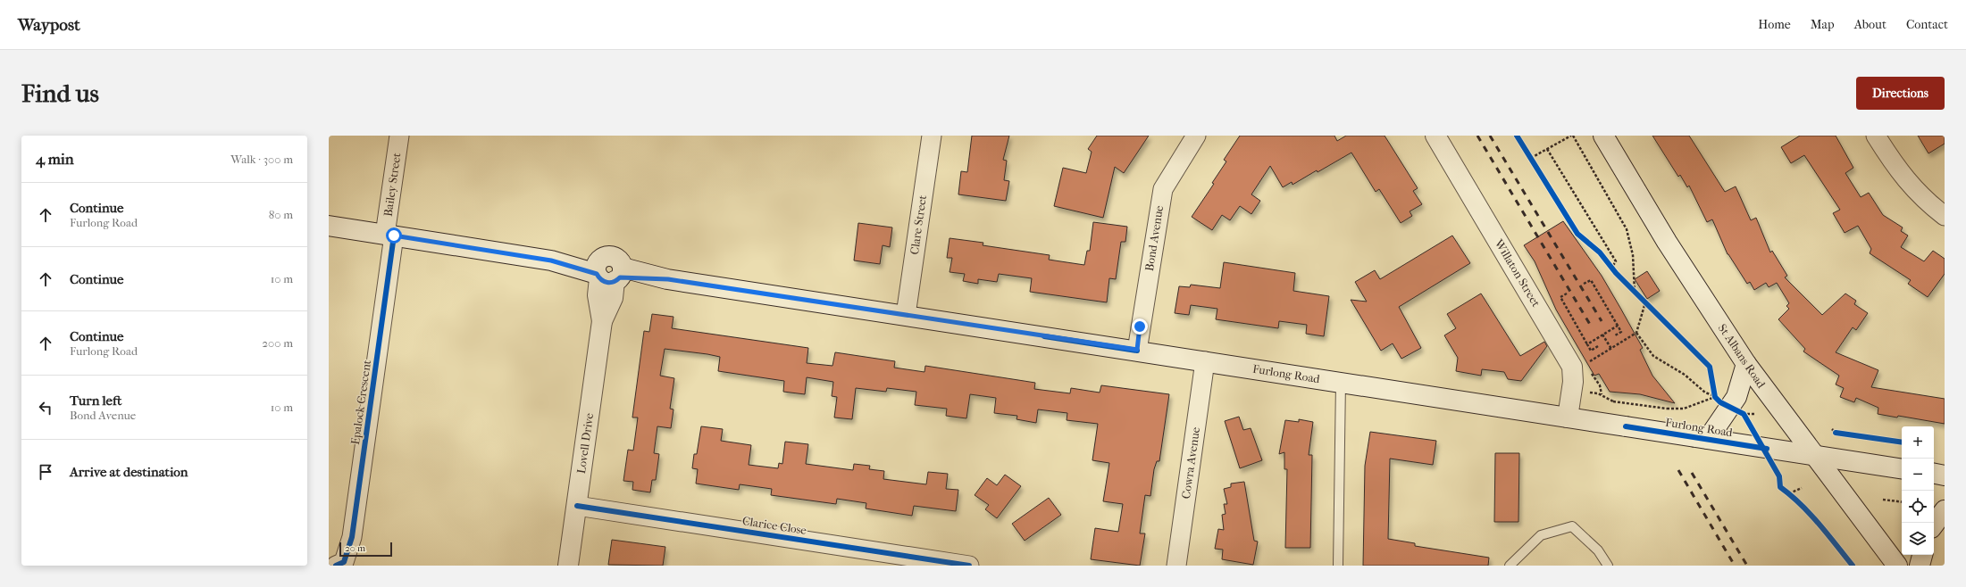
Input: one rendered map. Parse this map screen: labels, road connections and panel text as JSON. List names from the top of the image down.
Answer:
{
  "streets": {
    "main road": [
      "Willaton Street",
      "St Albans Road",
      "Furlong Road",
      "Lovell Drive"
    ],
    "street": [
      "Bailey Street",
      "Clare Street",
      "Bond Avenue",
      "Epalock Crescent",
      "Cowra Avenue",
      "Clarice Close"
    ]
  },
  "crossings": [
    ["Bailey Street", "Furlong Road"],
    ["Bailey Street", "Epalock Crescent"],
    ["Clare Street", "Furlong Road"],
    ["Bond Avenue", "Furlong Road"],
    ["Willaton Street", "Furlong Road"],
    ["St Albans Road", "Furlong Road"],
    ["Furlong Road", "Epalock Crescent"],
    ["Furlong Road", "Lovell Drive"],
    ["Furlong Road", "Cowra Avenue"],
    ["Lovell Drive", "Clarice Close"]
  ],
  "scale_bar": "20 m",
  "page": {
    "header": "Waypost",
    "nav": [
      "Home",
      "Map",
      "About",
      "Contact"
    ],
    "buttons": "Directions",
    "title": "Find us",
    "heading": ["4 min", "Walk · 300 m"],
    "list": [
      ["Continue", "Furlong Road", "80 m"],
      ["Continue", "10 m"],
      ["Continue", "Furlong Road", "200 m"],
      ["Turn left", "Bond Avenue", "10 m"],
      "Arrive at destination"
    ],
    "map_buttons": ["+", "−"],
    "scale": "20 m"
  }
}
